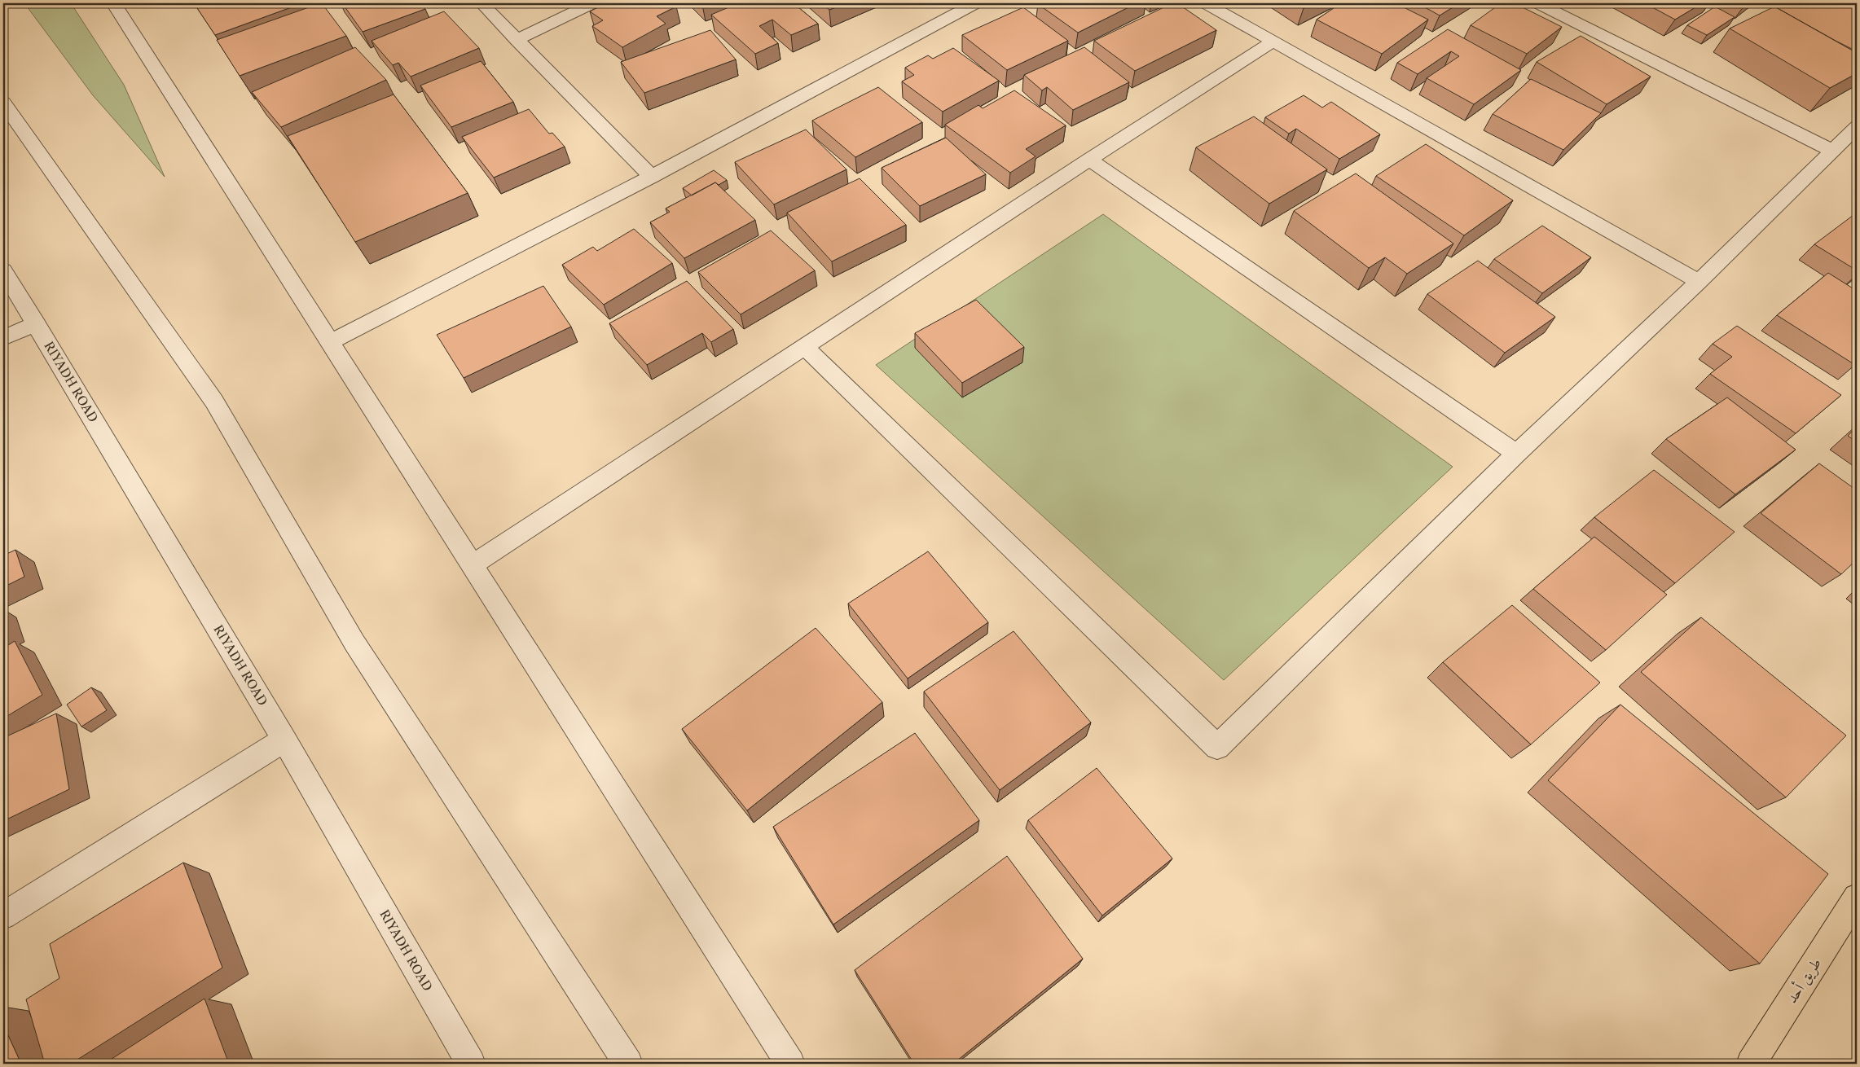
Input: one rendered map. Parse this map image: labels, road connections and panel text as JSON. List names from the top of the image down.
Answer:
{
  "streets": {
    "main road": ["طريق أحد"],
    "street": ["RIYADH ROAD"]
  }
}
